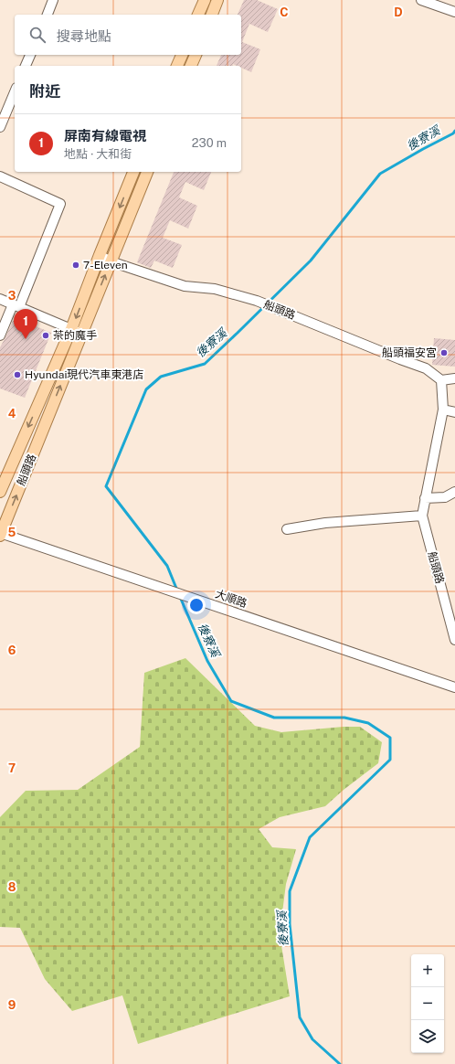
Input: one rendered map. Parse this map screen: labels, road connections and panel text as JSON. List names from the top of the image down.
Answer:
{
  "streets": {
    "main road": ["船頭路"],
    "street": ["大順路"]
  },
  "crossings": [
    ["船頭路", "大順路"]
  ],
  "water": ["後寮溪"],
  "places": [
    "7-Eleven",
    "茶的魔手",
    "船頭福安宮",
    "Hyundai現代汽車東港店"
  ],
  "page": {
    "search": "搜尋地點",
    "heading": "附近",
    "list": [
      {
        "mark": "1",
        "name": "屏南有線電視",
        "note": "地點 · 大和街",
        "value": "230 m"
      }
    ],
    "pins": "1",
    "map_buttons": ["+", "−"]
  },
  "grid": {
    "columns": ["C", "D"],
    "rows": [
      "3",
      "4",
      "5",
      "6",
      "7",
      "8",
      "9"
    ]
  }
}
